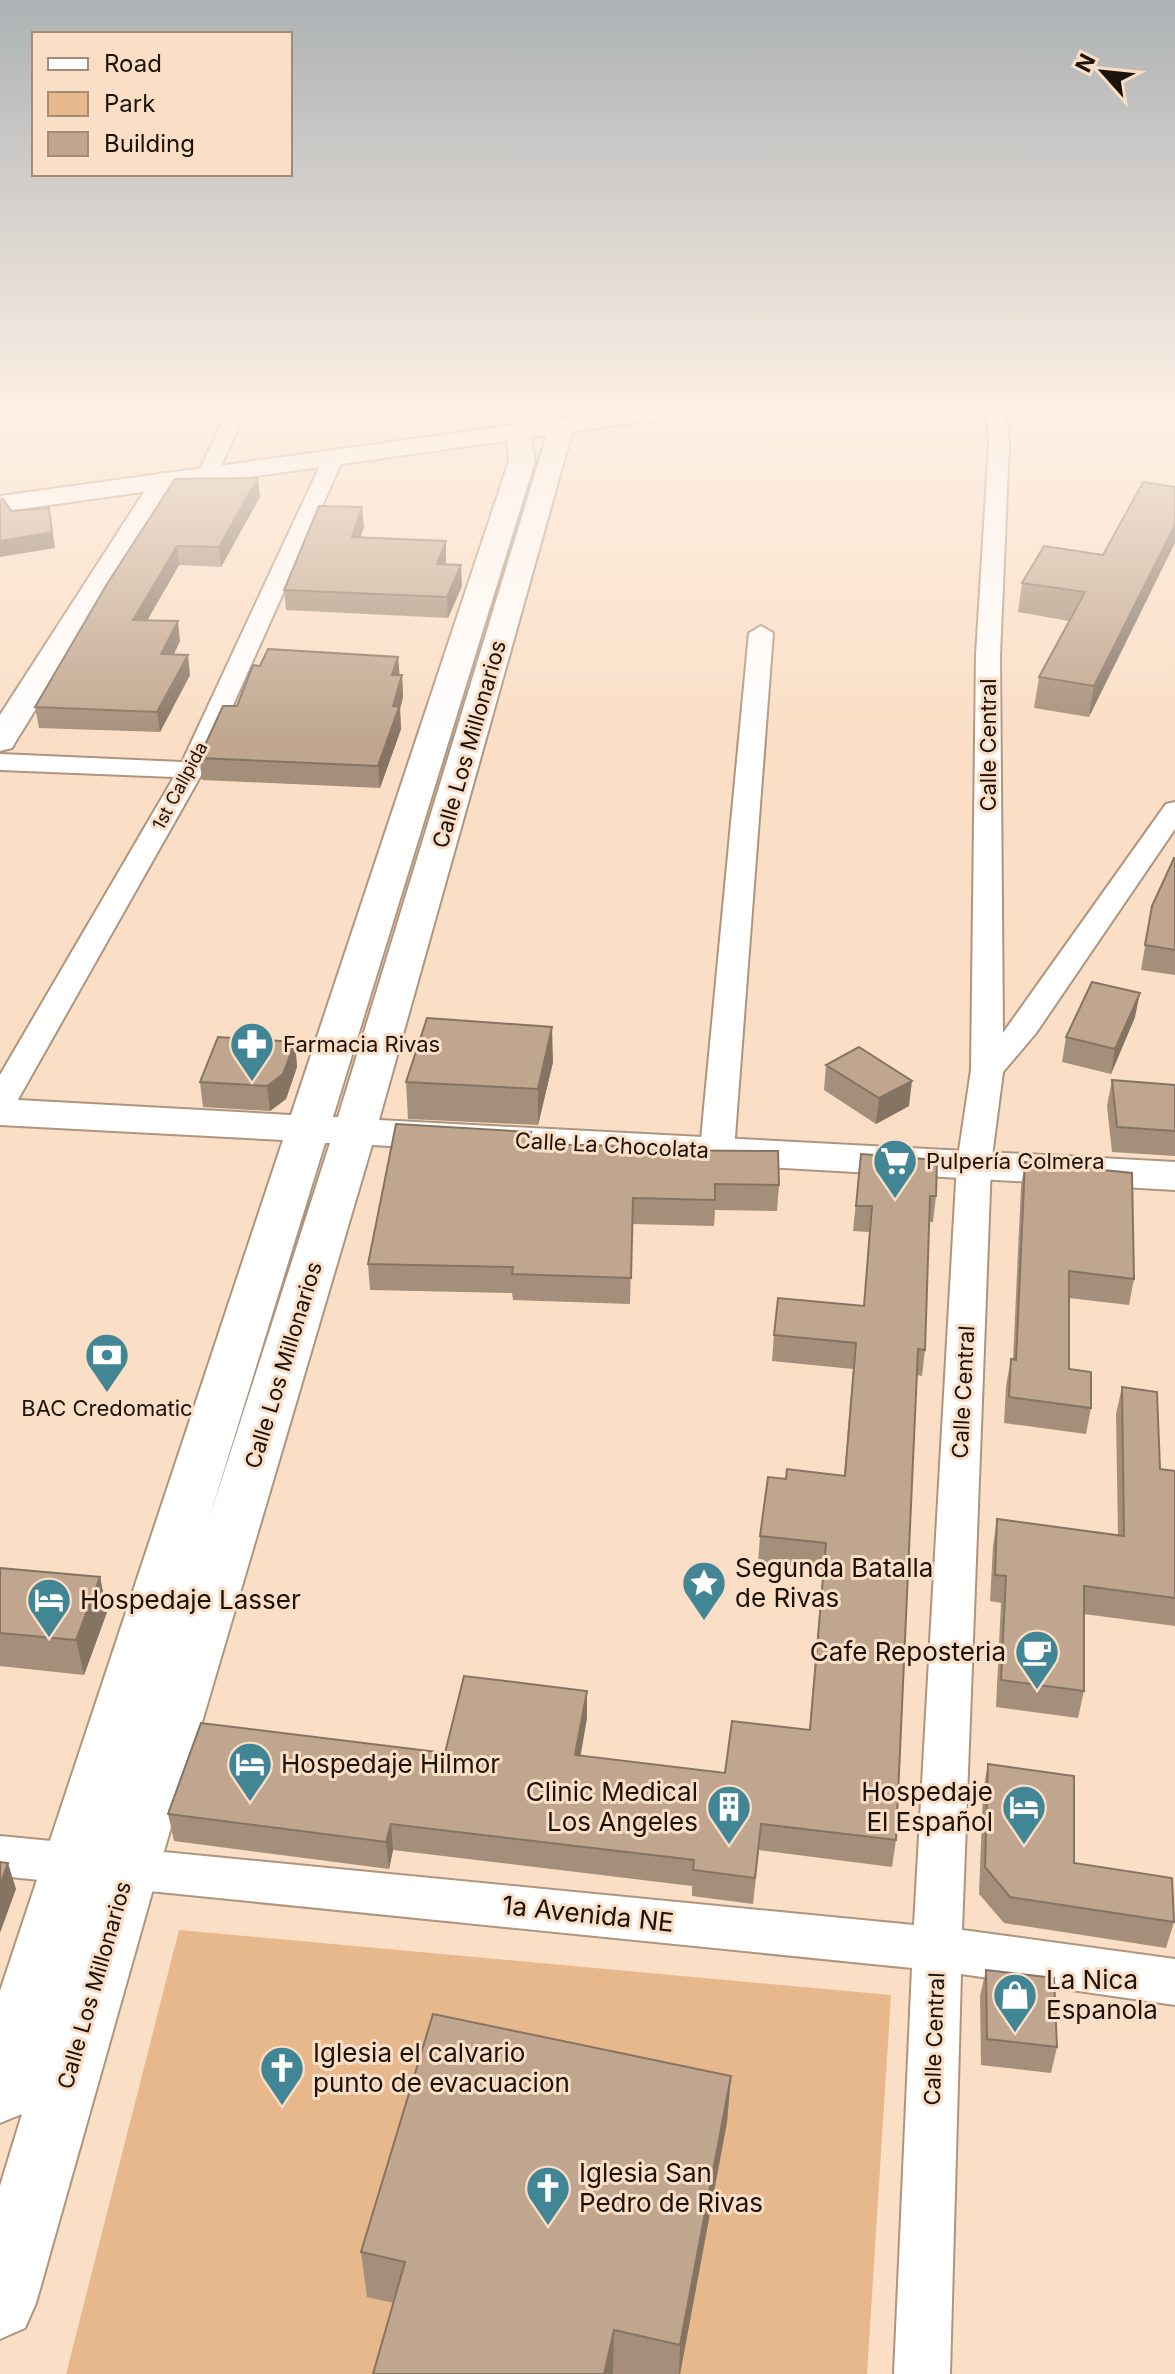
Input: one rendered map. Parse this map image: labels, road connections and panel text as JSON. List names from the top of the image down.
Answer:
{
  "streets": {
    "main road": ["Calle Los Millonarios", "Calle La Chocolata"],
    "street": ["Calle Central", "1st Callpida", "1a Avenida NE"]
  },
  "crossings": [
    ["Calle Los Millonarios", "Calle La Chocolata"],
    ["Calle Los Millonarios", "1a Avenida NE"],
    ["Calle Central", "Calle La Chocolata"],
    ["Calle Central", "1a Avenida NE"]
  ],
  "places": {
    "pharmacy": ["Farmacia Rivas"],
    "supermarket": ["Pulpería Colmera"],
    "bank": ["BAC Credomatic"],
    "place": ["Segunda Batalla de Rivas"],
    "hotel": ["Hospedaje Lasser", "Hospedaje Hilmor", "Hospedaje El Español"],
    "cafe": ["Cafe Reposteria"],
    "building": ["Clinic Medical Los Angeles"],
    "shop": ["La Nica Espanola"],
    "church": ["Iglesia el calvario punto de evacuacion", "Iglesia San Pedro de Rivas"]
  },
  "legend": ["Road", "Park", "Building"],
  "north": "top left"
}
